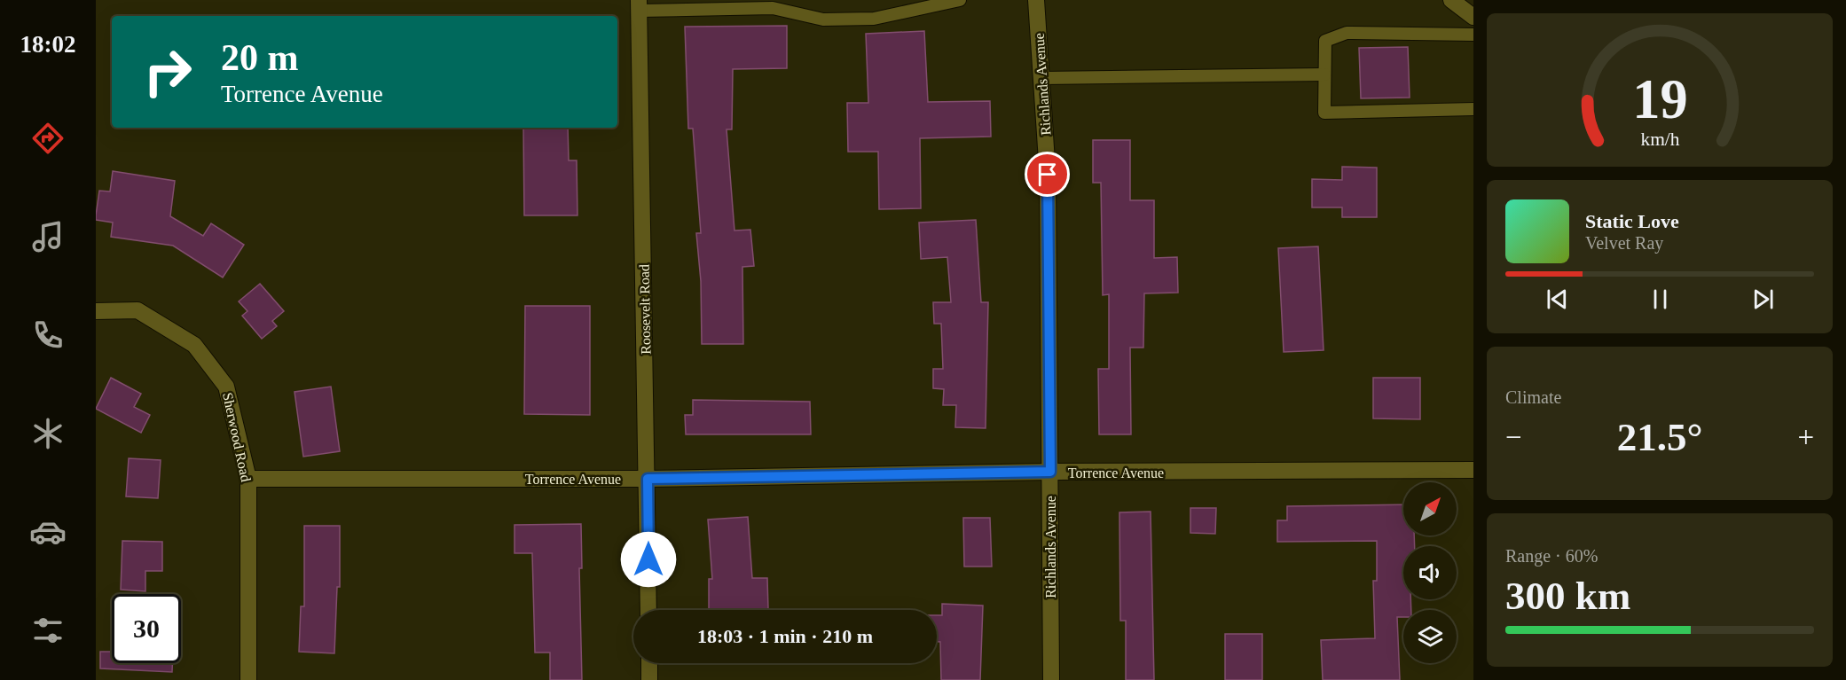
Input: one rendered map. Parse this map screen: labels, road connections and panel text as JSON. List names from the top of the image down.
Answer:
{
  "streets": {
    "street": [
      "Richlands Avenue",
      "Roosevelt Road",
      "Sherwood Road",
      "Torrence Avenue"
    ]
  },
  "crossings": [
    ["Richlands Avenue", "Torrence Avenue"],
    ["Roosevelt Road", "Torrence Avenue"],
    ["Sherwood Road", "Torrence Avenue"]
  ],
  "north": "top right",
  "page": {
    "tabs": "18:02",
    "turn": ["20 m", "Torrence Avenue"],
    "song": ["Static Love", "Velvet Ray"],
    "tile": [
      "Climate",
      ["Range · 60%", "300 km"]
    ],
    "heat": ["−", "21.5°", "+"],
    "limit": "30",
    "trip": "18:03 · 1 min · 210 m",
    "gauge": ["19", "km/h"]
  }
}
